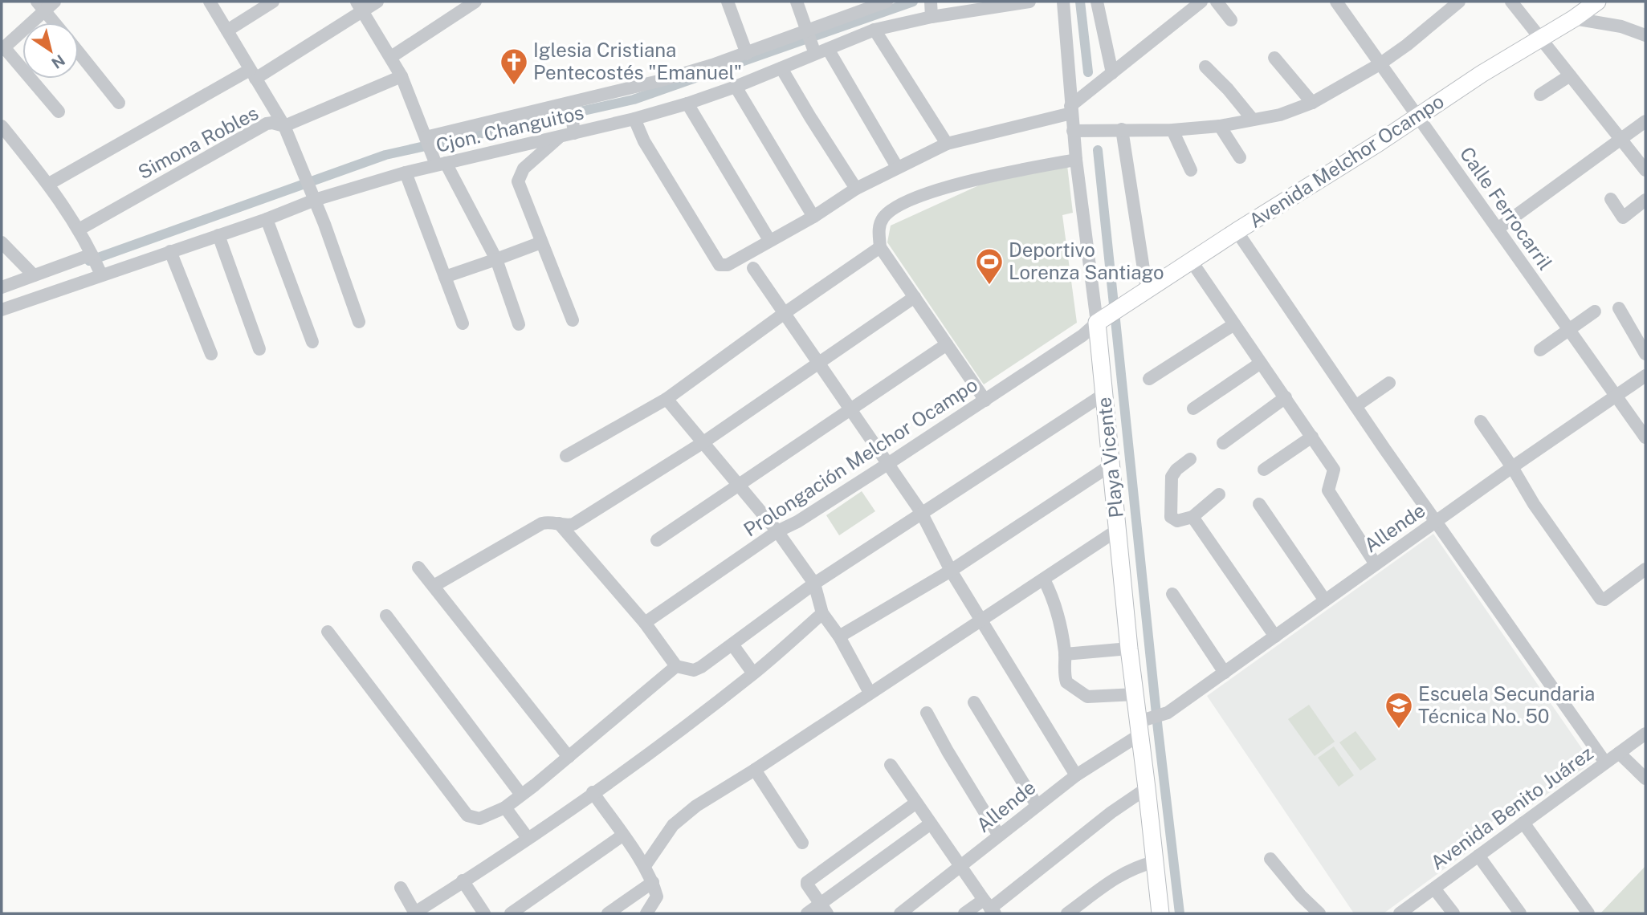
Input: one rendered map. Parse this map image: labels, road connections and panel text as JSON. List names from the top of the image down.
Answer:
{
  "streets": {
    "main road": ["Avenida Melchor Ocampo", "Playa Vicente"],
    "street": [
      "Cjon. Changuitos",
      "Simona Robles",
      "Calle Ferrocarril",
      "Prolongación Melchor Ocampo",
      "Allende",
      "Avenida Benito Juárez"
    ]
  },
  "crossings": [
    ["Avenida Melchor Ocampo", "Calle Ferrocarril"],
    ["Avenida Melchor Ocampo", "Prolongación Melchor Ocampo"],
    ["Avenida Melchor Ocampo", "Playa Vicente"],
    ["Calle Ferrocarril", "Allende"],
    ["Prolongación Melchor Ocampo", "Playa Vicente"],
    ["Playa Vicente", "Allende"]
  ],
  "places": {
    "church": ["Iglesia Cristiana Pentecostés \"Emanuel\""],
    "sports": ["Deportivo Lorenza Santiago"],
    "school or university": ["Escuela Secundaria Técnica No. 50"]
  },
  "north": "bottom right"
}
